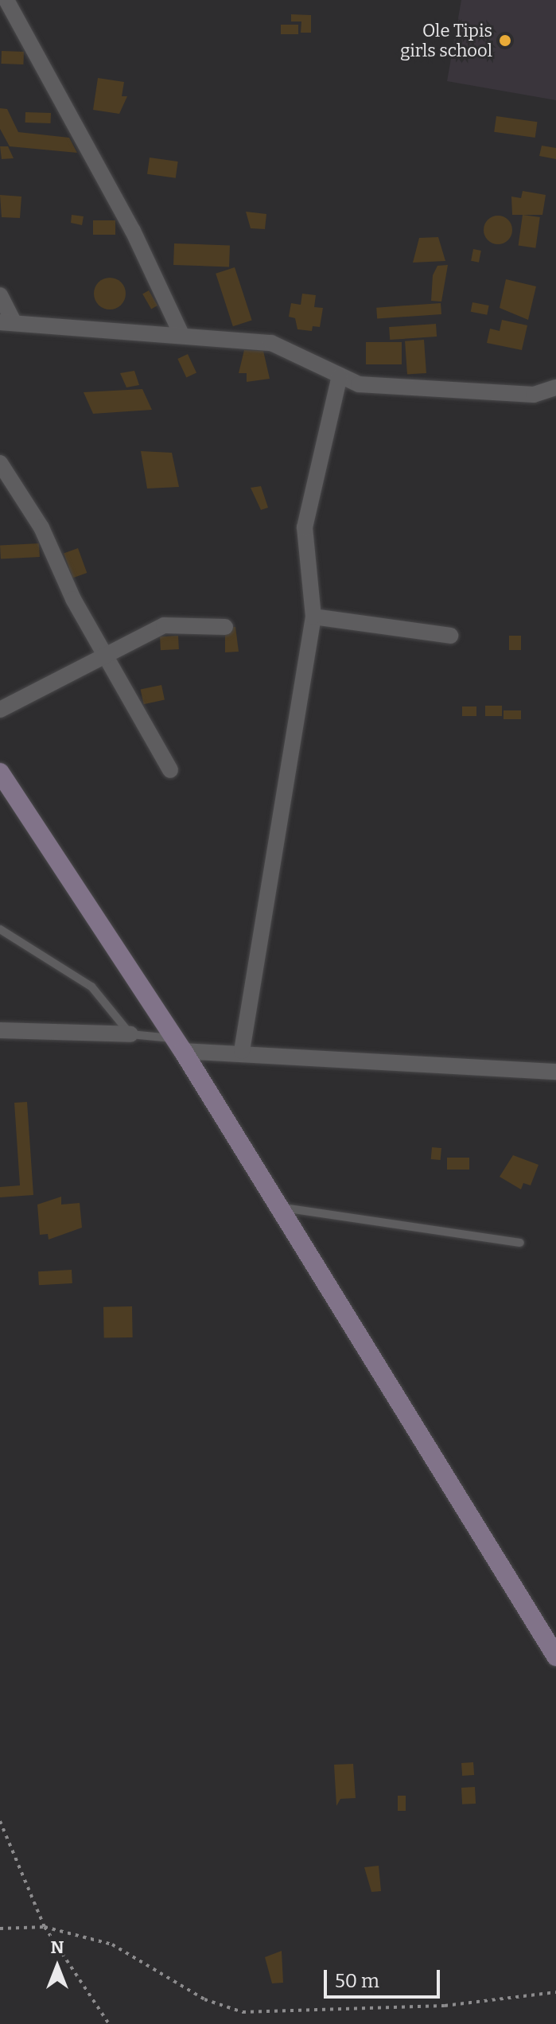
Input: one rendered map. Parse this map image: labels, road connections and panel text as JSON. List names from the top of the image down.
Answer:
{
  "places": ["Ole Tipis girls school"],
  "scale_bar": "50 m",
  "north": "top"
}
